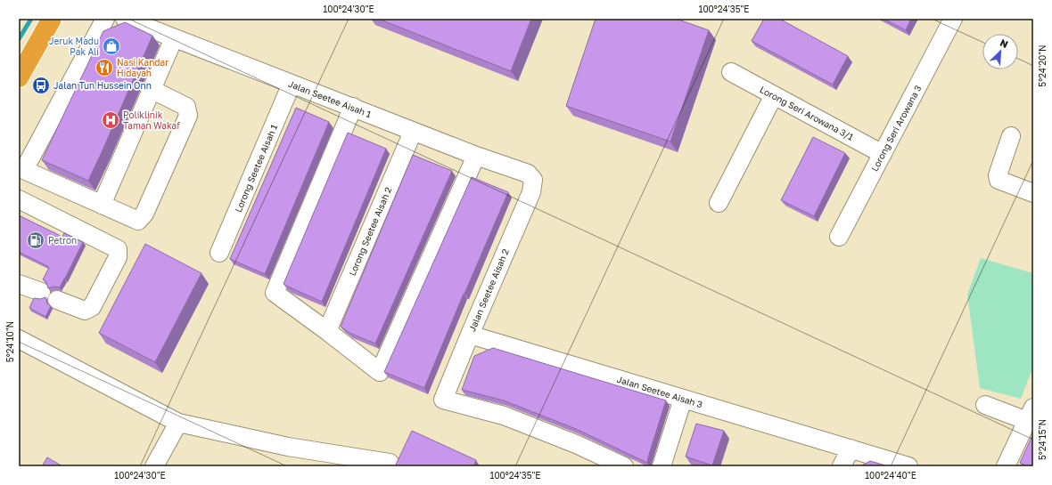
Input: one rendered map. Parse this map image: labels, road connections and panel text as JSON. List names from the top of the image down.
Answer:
{
  "streets": {
    "street": [
      "Jalan Seetee Aisah 1",
      "Lorong Seri Arowana 3/1",
      "Lorong Seri Arowana 3",
      "Lorong Seetee Aisah 1",
      "Lorong Seetee Aisah 2",
      "Jalan Seetee Aisah 2",
      "Jalan Seetee Aisah 3"
    ]
  },
  "crossings": [
    ["Jalan Seetee Aisah 1", "Lorong Seetee Aisah 1"],
    ["Jalan Seetee Aisah 1", "Lorong Seetee Aisah 2"],
    ["Jalan Seetee Aisah 1", "Jalan Seetee Aisah 2"],
    ["Lorong Seri Arowana 3/1", "Lorong Seri Arowana 3"],
    ["Jalan Seetee Aisah 2", "Jalan Seetee Aisah 3"]
  ],
  "places": {
    "shop": ["Jeruk Madu Pak Ali"],
    "restaurant": ["Nasi Kandar Hidayah"],
    "bus stop": ["Jalan Tun Hussein Onn"],
    "hospital": ["Poliklinik Taman Wakaf"],
    "fuel station": ["Petron"]
  },
  "north": "top right",
  "coordinates": [
    "100°24'30\"E",
    "100°24'35\"E",
    "5°24'20\"N",
    "5°24'10\"N",
    "5°24'15\"N",
    "100°24'40\"E"
  ]
}
